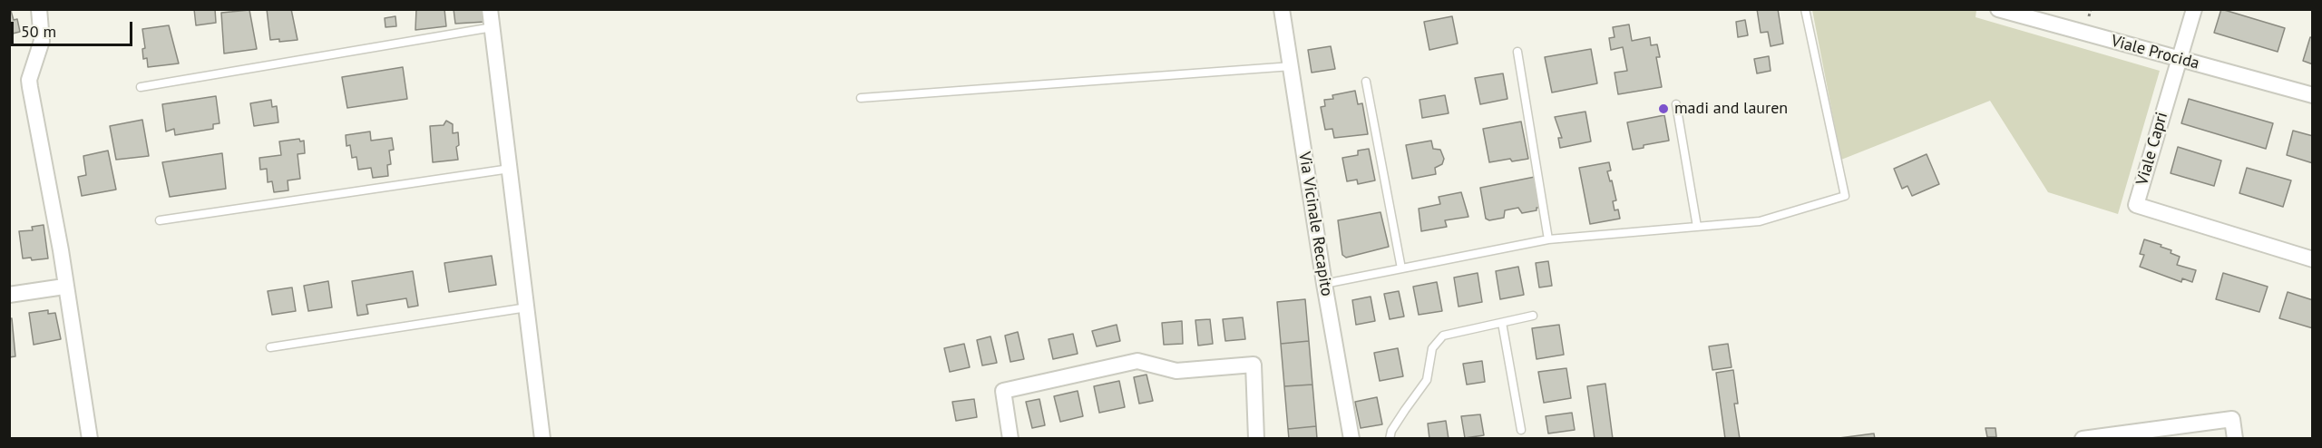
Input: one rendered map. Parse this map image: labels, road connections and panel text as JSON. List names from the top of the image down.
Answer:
{
  "streets": {
    "street": ["Viale Procida", "Viale Capri", "Via Vicinale Recapito"]
  },
  "crossings": [
    ["Viale Procida", "Viale Capri"]
  ],
  "places": ["madi and lauren"],
  "scale_bar": "50 m"
}
